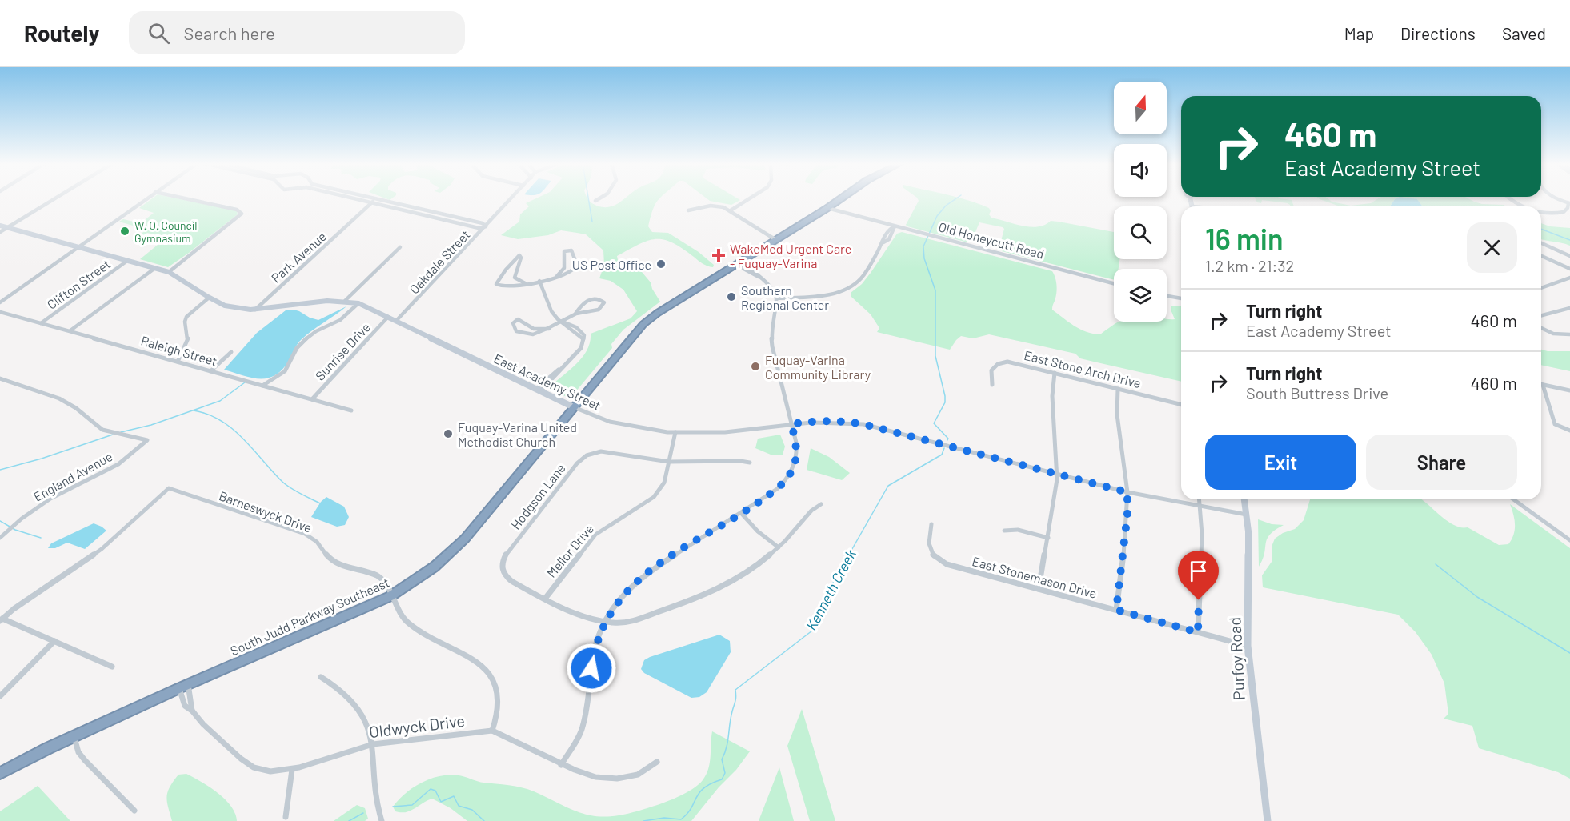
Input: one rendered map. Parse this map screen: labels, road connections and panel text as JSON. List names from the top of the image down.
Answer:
{
  "streets": {
    "highway": ["South Judd Parkway Southeast"],
    "street": [
      "Old Honeycutt Road",
      "Park Avenue",
      "Oakdale Street",
      "Clifton Street",
      "Raleigh Street",
      "Sunrise Drive",
      "East Stone Arch Drive",
      "East Academy Street",
      "England Avenue",
      "Hodgson Lane",
      "Barneswyck Drive",
      "Mellor Drive",
      "East Stonemason Drive",
      "Purfoy Road",
      "Oldwyck Drive"
    ]
  },
  "crossings": [
    ["Old Honeycutt Road", "South Judd Parkway Southeast"],
    ["Park Avenue", "East Academy Street"],
    ["Oakdale Street", "East Academy Street"],
    ["Clifton Street", "Raleigh Street"],
    ["Clifton Street", "East Academy Street"],
    ["Raleigh Street", "Sunrise Drive"],
    ["Sunrise Drive", "East Academy Street"],
    ["East Academy Street", "Mellor Drive"],
    ["East Academy Street", "South Judd Parkway Southeast"],
    ["East Academy Street", "Purfoy Road"],
    ["Hodgson Lane", "Mellor Drive"],
    ["Barneswyck Drive", "South Judd Parkway Southeast"],
    ["Barneswyck Drive", "Oldwyck Drive"],
    ["East Stonemason Drive", "Purfoy Road"],
    ["South Judd Parkway Southeast", "Oldwyck Drive"]
  ],
  "water": ["Kenneth Creek"],
  "places": {
    "other": [
      "W. O. Council Gymnasium",
      "US Post Office",
      "Southern Regional Center",
      "Fuquay-Varina Community Library",
      "Fuquay-Varina United Methodist Church"
    ],
    "health": ["WakeMed Urgent Care - Fuquay-Varina"]
  },
  "north": "top",
  "page": {
    "header": "Routely",
    "search": "Search here",
    "nav": ["Map", "Directions", "Saved"],
    "turn": ["460 m", "East Academy Street"],
    "heading": ["16 min", "1.2 km · 21:32"],
    "list": [
      {
        "name": "Turn right",
        "note": "East Academy Street",
        "value": "460 m"
      },
      {
        "name": "Turn right",
        "note": "South Buttress Drive",
        "value": "460 m"
      }
    ],
    "buttons": ["Exit", "Share"]
  }
}
